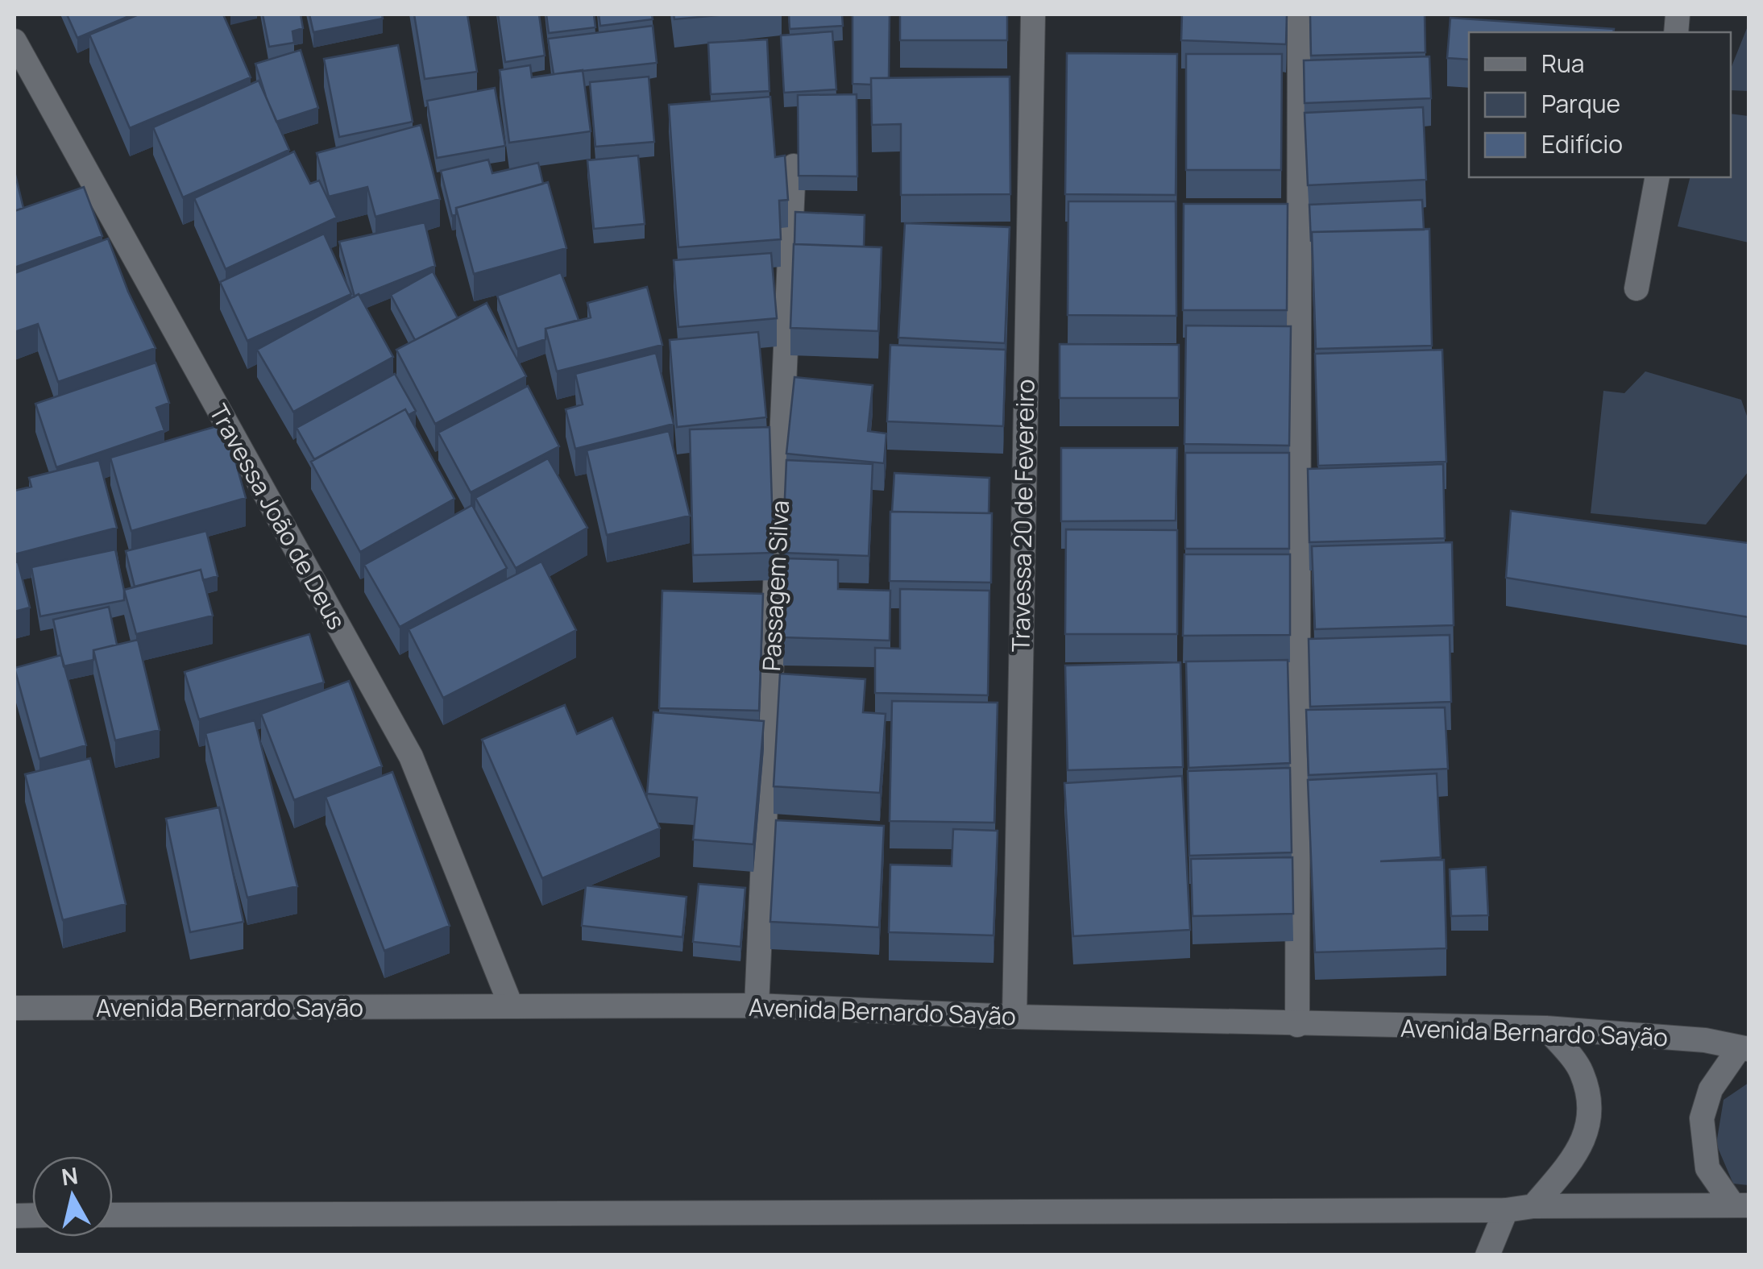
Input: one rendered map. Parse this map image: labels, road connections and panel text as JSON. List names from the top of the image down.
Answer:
{
  "streets": {
    "street": [
      "Travessa 20 de Fevereiro",
      "Travessa João de Deus",
      "Passagem Silva",
      "Avenida Bernardo Sayão"
    ]
  },
  "crossings": [
    ["Travessa 20 de Fevereiro", "Avenida Bernardo Sayão"],
    ["Travessa João de Deus", "Avenida Bernardo Sayão"],
    ["Passagem Silva", "Avenida Bernardo Sayão"]
  ],
  "legend": ["Rua", "Parque", "Edifício"],
  "north": "top"
}
